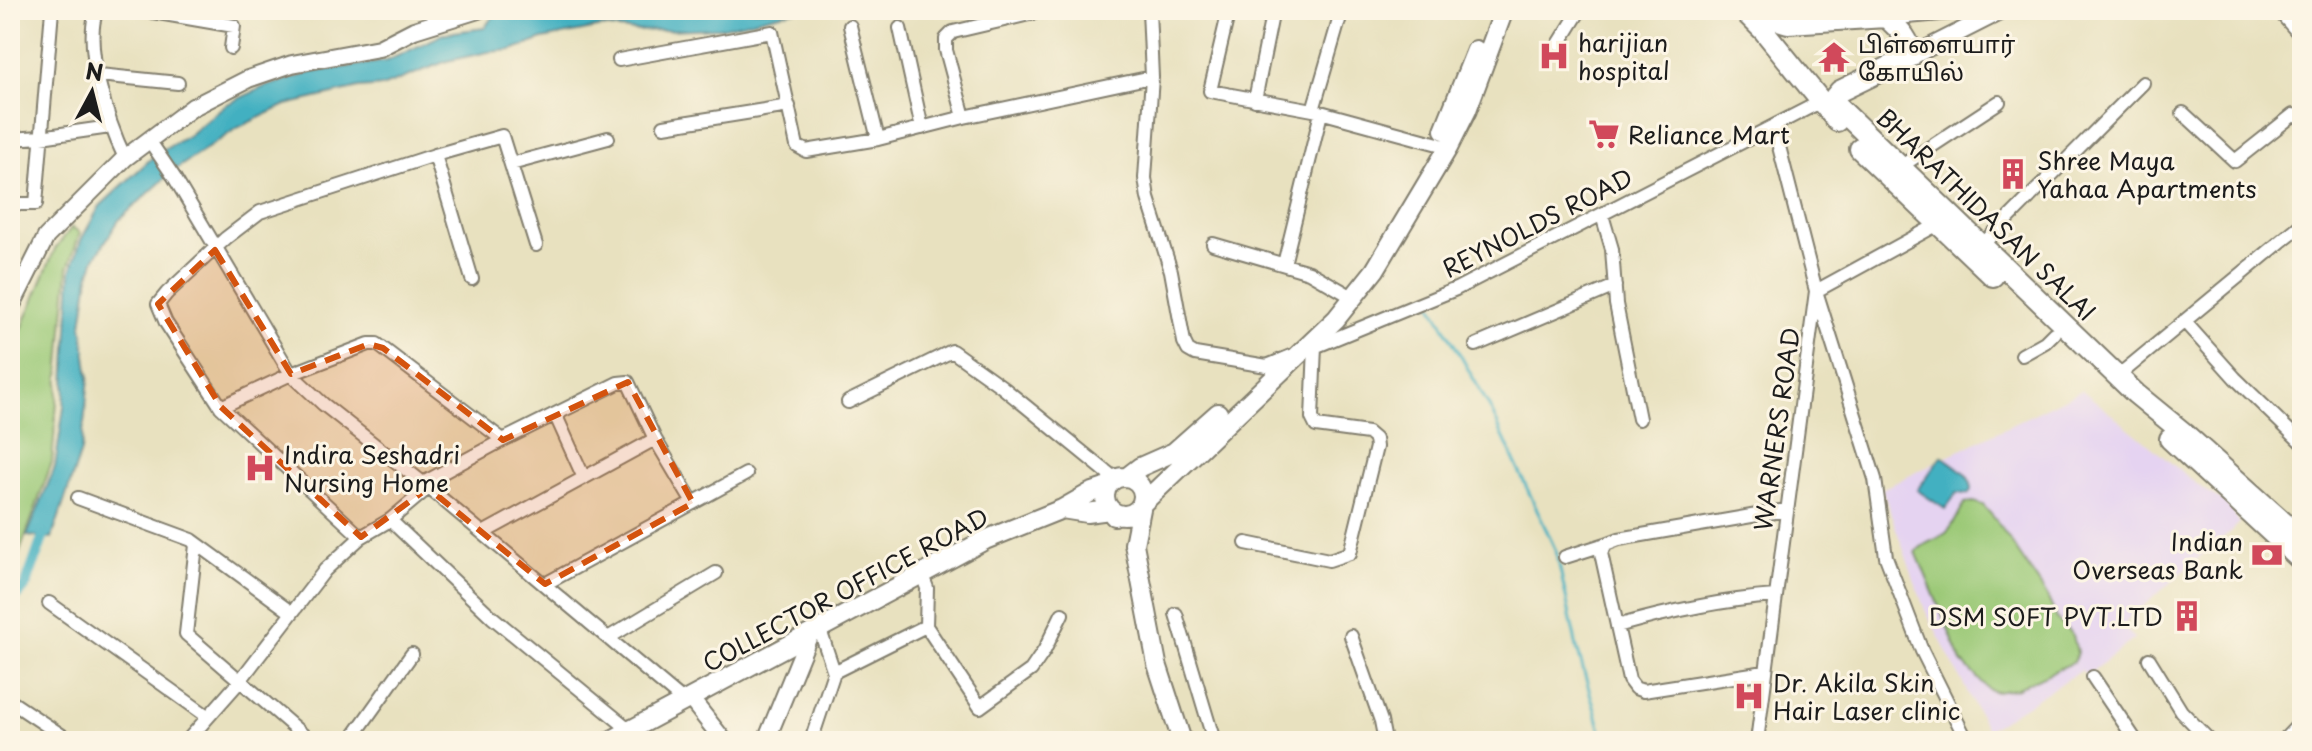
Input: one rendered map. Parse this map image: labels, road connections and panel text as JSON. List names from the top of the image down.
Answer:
{
  "streets": {
    "main road": ["BHARATHIDASAN SALAI", "COLLECTOR OFFICE ROAD"],
    "street": ["REYNOLDS ROAD", "WARNERS ROAD"]
  },
  "crossings": [
    ["BHARATHIDASAN SALAI", "REYNOLDS ROAD"],
    ["REYNOLDS ROAD", "WARNERS ROAD"]
  ],
  "places": {
    "hospital": ["harijian hospital", "Indira Seshadri Nursing Home", "Dr. Akila Skin Hair Laser clinic"],
    "temple": ["பிள்ளையார் கோயில்"],
    "supermarket": ["Reliance Mart"],
    "building": ["Shree Maya Yahaa Apartments", "DSM SOFT PVT.LTD"],
    "bank": ["Indian Overseas Bank"]
  },
  "north": "top"
}
